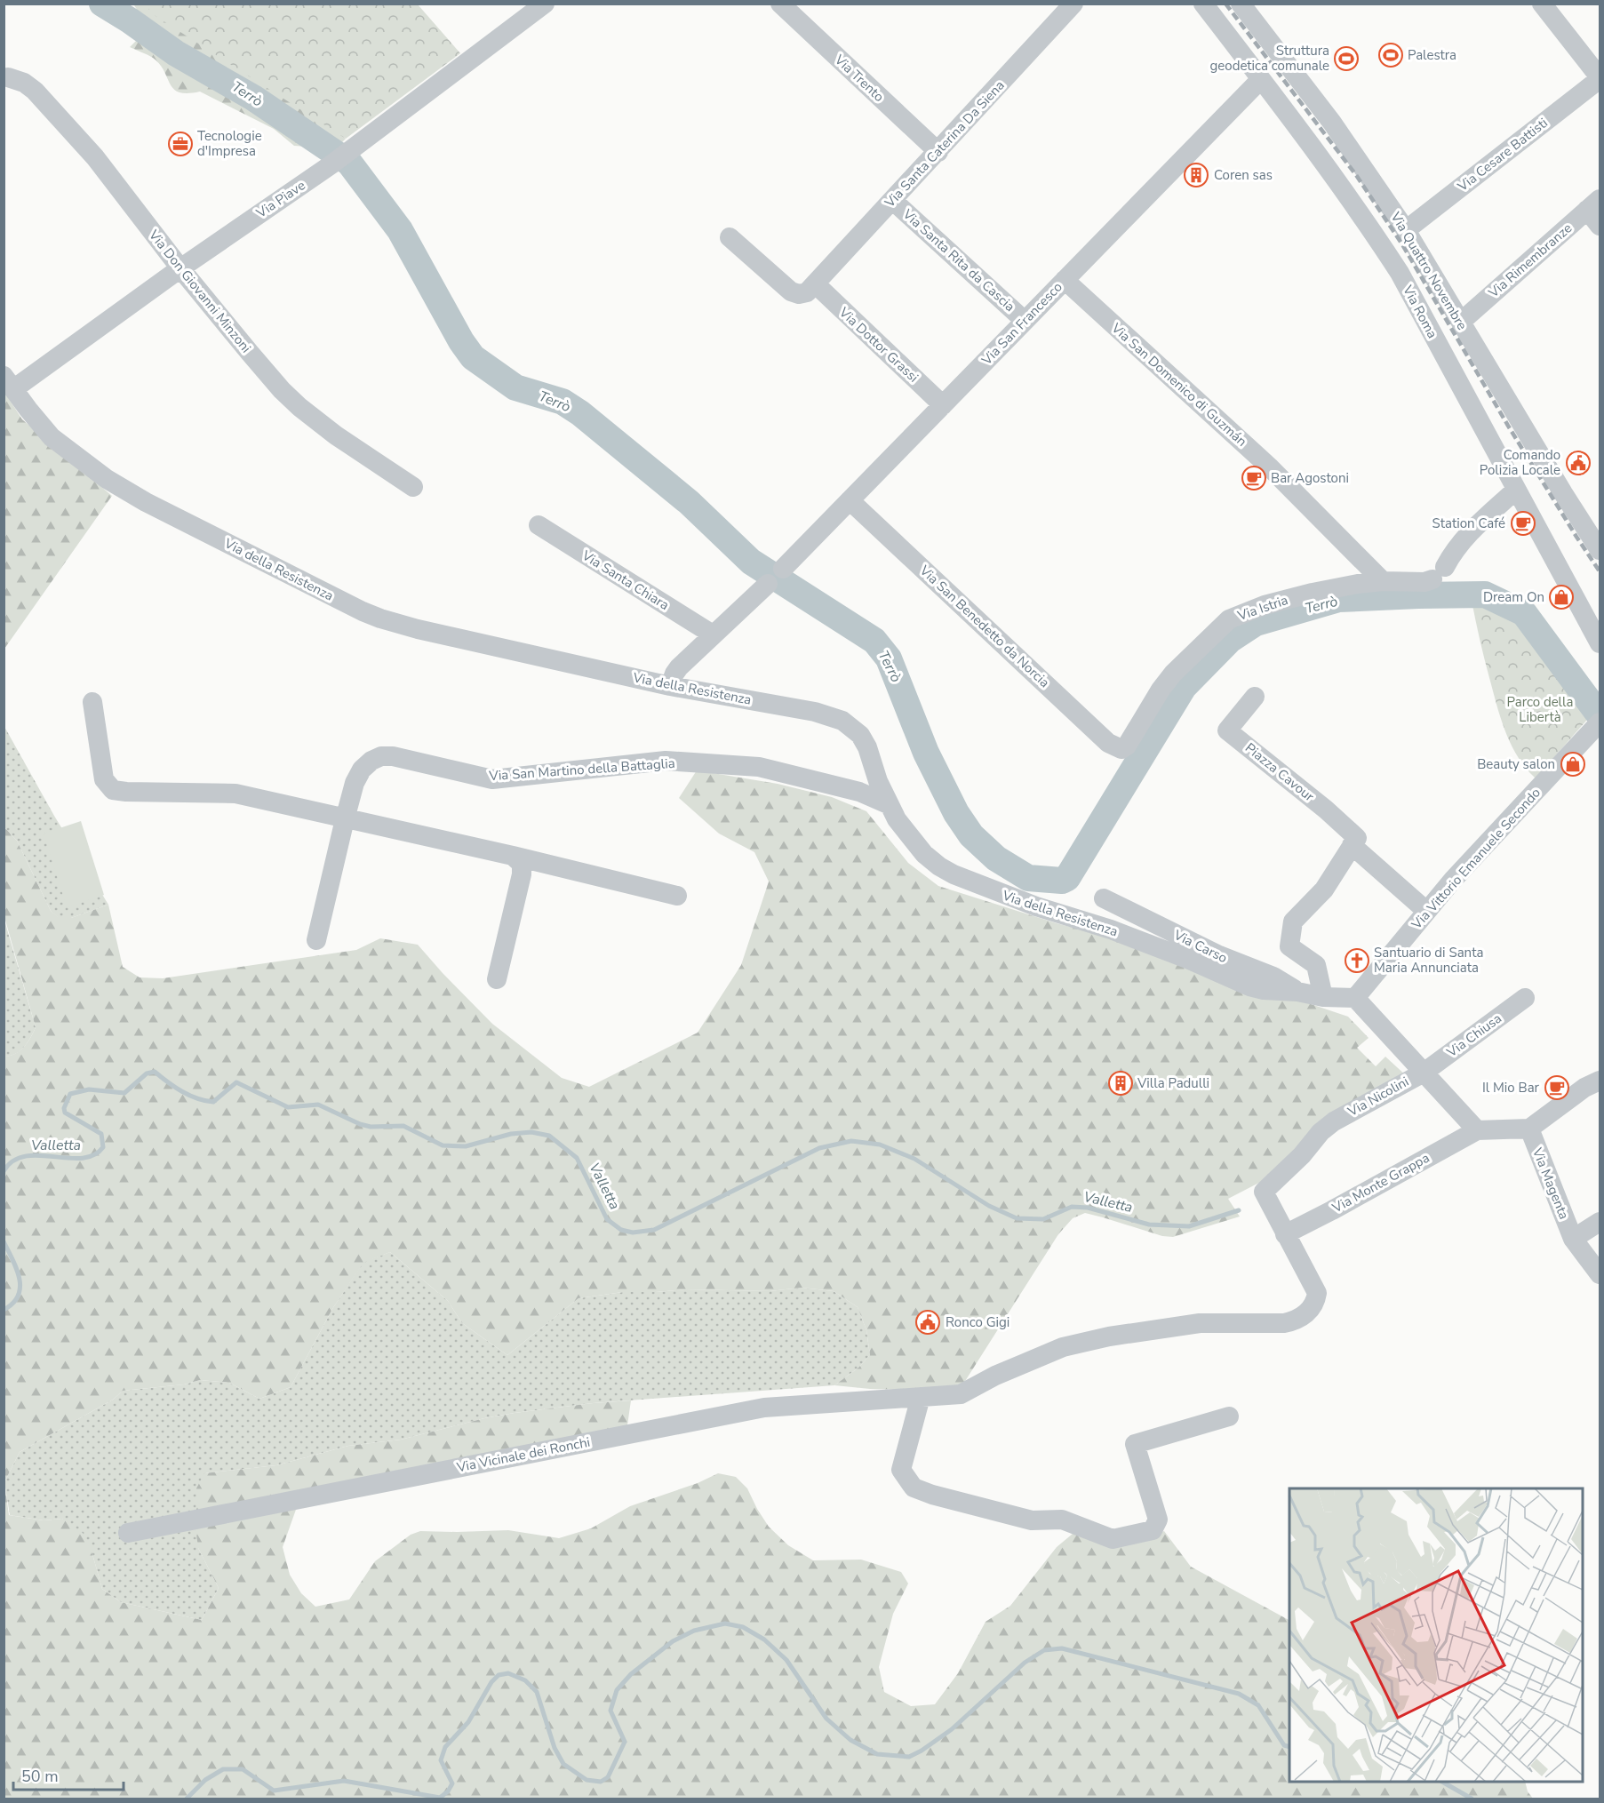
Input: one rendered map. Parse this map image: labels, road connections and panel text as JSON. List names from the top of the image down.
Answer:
{
  "streets": {
    "street": [
      "Via Trento",
      "Via Santa Caterina Da Siena",
      "Via Cesare Battisti",
      "Via Piave",
      "Via Santa Rita da Cascia",
      "Via Rimembranze",
      "Via Quattro Novembre",
      "Via Don Giovanni Minzoni",
      "Via Roma",
      "Via San Francesco",
      "Via Dottor Grassi",
      "Via San Domenico di Guzmán",
      "Via della Resistenza",
      "Via Santa Chiara",
      "Via Istria",
      "Via San Benedetto da Norcia",
      "Via San Martino della Battaglia",
      "Piazza Cavour",
      "Via Vittorio Emanuele Secondo",
      "Via Carso",
      "Via Chiusa",
      "Via Nicolini",
      "Via Monte Grappa",
      "Via Magenta",
      "Via Vicinale dei Ronchi"
    ]
  },
  "crossings": [
    ["Via Trento", "Via Santa Caterina Da Siena"],
    ["Via Santa Caterina Da Siena", "Via Santa Rita da Cascia"],
    ["Via Santa Caterina Da Siena", "Via Dottor Grassi"],
    ["Via Cesare Battisti", "Via Quattro Novembre"],
    ["Via Piave", "Via Don Giovanni Minzoni"],
    ["Via Piave", "Via della Resistenza"],
    ["Via Santa Rita da Cascia", "Via San Francesco"],
    ["Via Rimembranze", "Via Quattro Novembre"],
    ["Via Roma", "Via San Francesco"],
    ["Via Roma", "Via Istria"],
    ["Via San Francesco", "Via Dottor Grassi"],
    ["Via San Francesco", "Via San Domenico di Guzmán"],
    ["Via San Francesco", "Via San Benedetto da Norcia"],
    ["Via San Domenico di Guzmán", "Via Istria"],
    ["Via della Resistenza", "Via San Martino della Battaglia"],
    ["Via della Resistenza", "Via Vittorio Emanuele Secondo"],
    ["Via della Resistenza", "Via Carso"],
    ["Via Istria", "Via San Benedetto da Norcia"],
    ["Via Chiusa", "Via Nicolini"],
    ["Via Nicolini", "Via Vicinale dei Ronchi"],
    ["Via Monte Grappa", "Via Vicinale dei Ronchi"]
  ],
  "water": ["Terrò", "Valletta"],
  "parks": ["Parco della Libertà"],
  "places": {
    "sports": ["Palestra", "Struttura geodetica comunale"],
    "office": ["Tecnologie d'Impresa"],
    "building": ["Coren sas", "Villa Padulli"],
    "public building": ["Comando Polizia Locale", "Ronco Gigi"],
    "cafe": ["Bar Agostoni", "Station Café", "Il Mio Bar"],
    "shop": ["Dream On", "Beauty salon"],
    "church": ["Santuario di Santa Maria Annunciata"]
  },
  "scale_bar": "50 m"
}
